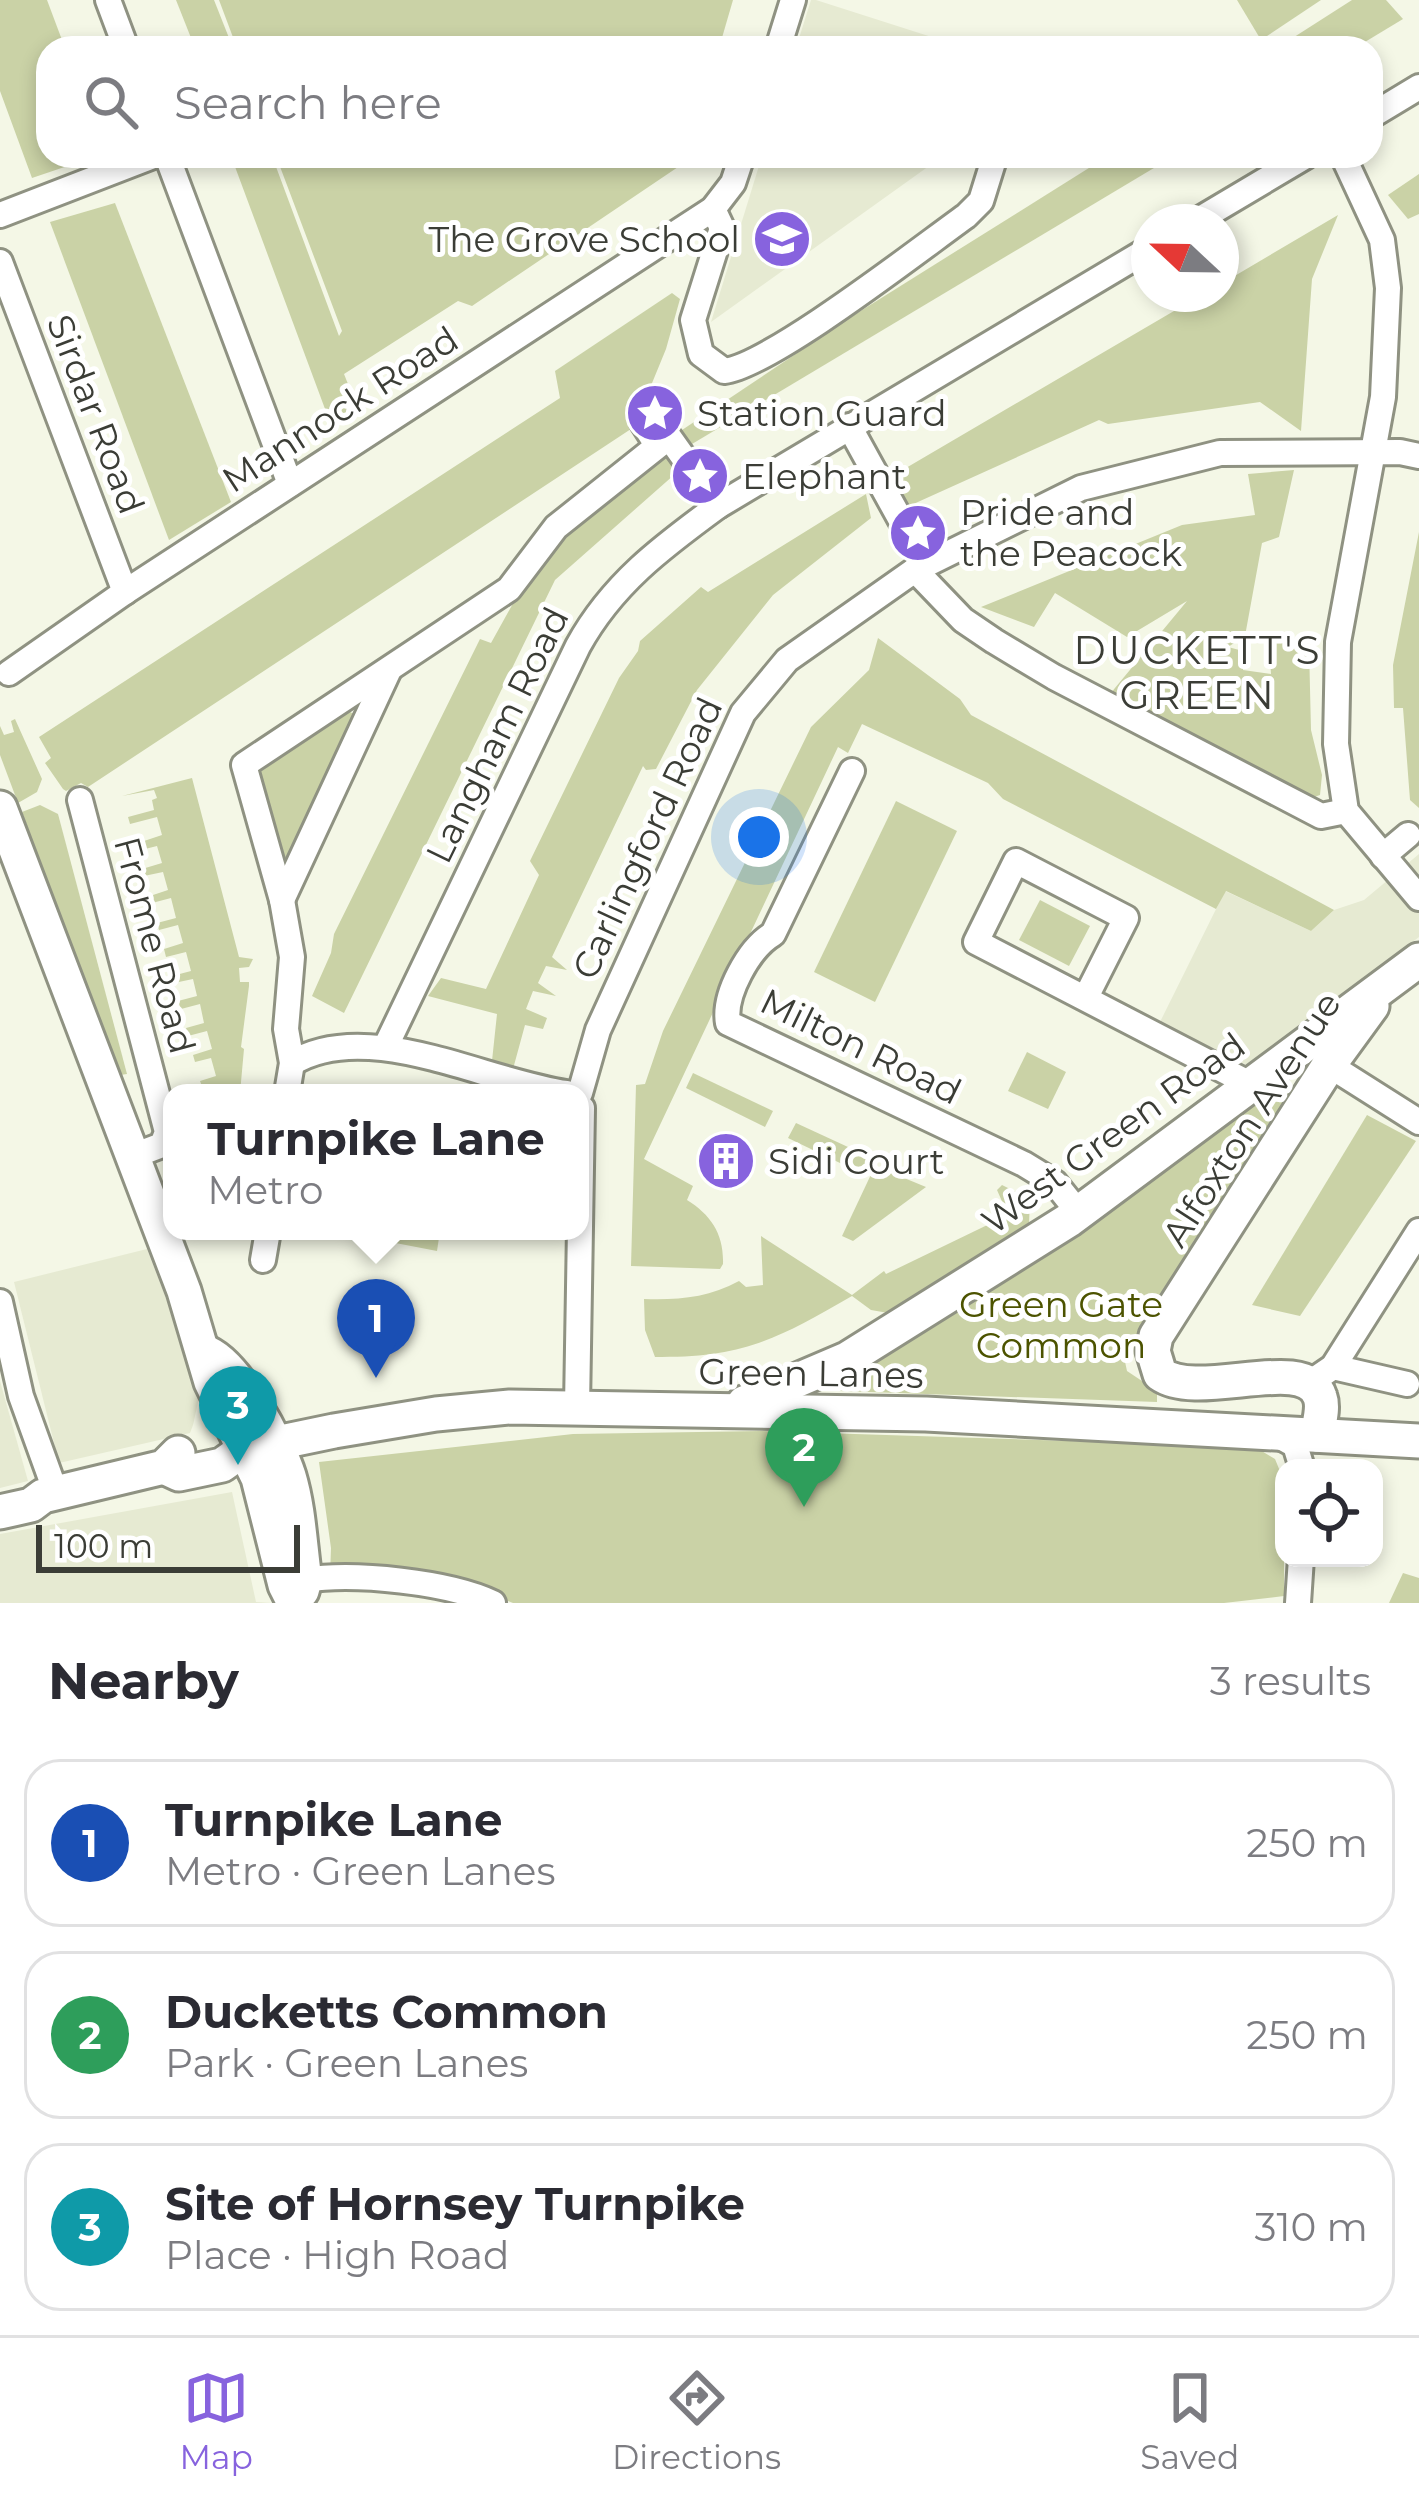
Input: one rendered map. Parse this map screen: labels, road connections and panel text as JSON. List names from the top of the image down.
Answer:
{
  "streets": {
    "main road": ["Alfoxton Avenue", "West Green Road", "Green Lanes"],
    "street": [
      "Mannock Road",
      "Sirdar Road",
      "Langham Road",
      "Carlingford Road",
      "Frome Road",
      "Milton Road"
    ]
  },
  "crossings": [
    ["Mannock Road", "Sirdar Road"],
    ["Carlingford Road", "Green Lanes"],
    ["Milton Road", "West Green Road"],
    ["Alfoxton Avenue", "West Green Road"],
    ["West Green Road", "Green Lanes"]
  ],
  "districts": ["DUCKETT'S GREEN"],
  "parks": ["Green Gate Common"],
  "places": {
    "school or university": ["The Grove School"],
    "place": ["Station Guard", "Elephant", "Pride and the Peacock"],
    "building": ["Sidi Court"]
  },
  "scale_bar": "100 m",
  "north": "left",
  "page": {
    "search": "Search here",
    "popup": ["Turnpike Lane", "Metro"],
    "pins": ["1", "3", "2"],
    "scale": "100 m",
    "heading": ["Nearby", "3 results"],
    "list": [
      {
        "mark": "1",
        "name": "Turnpike Lane",
        "note": "Metro · Green Lanes",
        "value": "250 m"
      },
      {
        "mark": "2",
        "name": "Ducketts Common",
        "note": "Park · Green Lanes",
        "value": "250 m"
      },
      {
        "mark": "3",
        "name": "Site of Hornsey Turnpike",
        "note": "Place · High Road",
        "value": "310 m"
      }
    ],
    "nav": ["Map", "Directions", "Saved"]
  }
}
